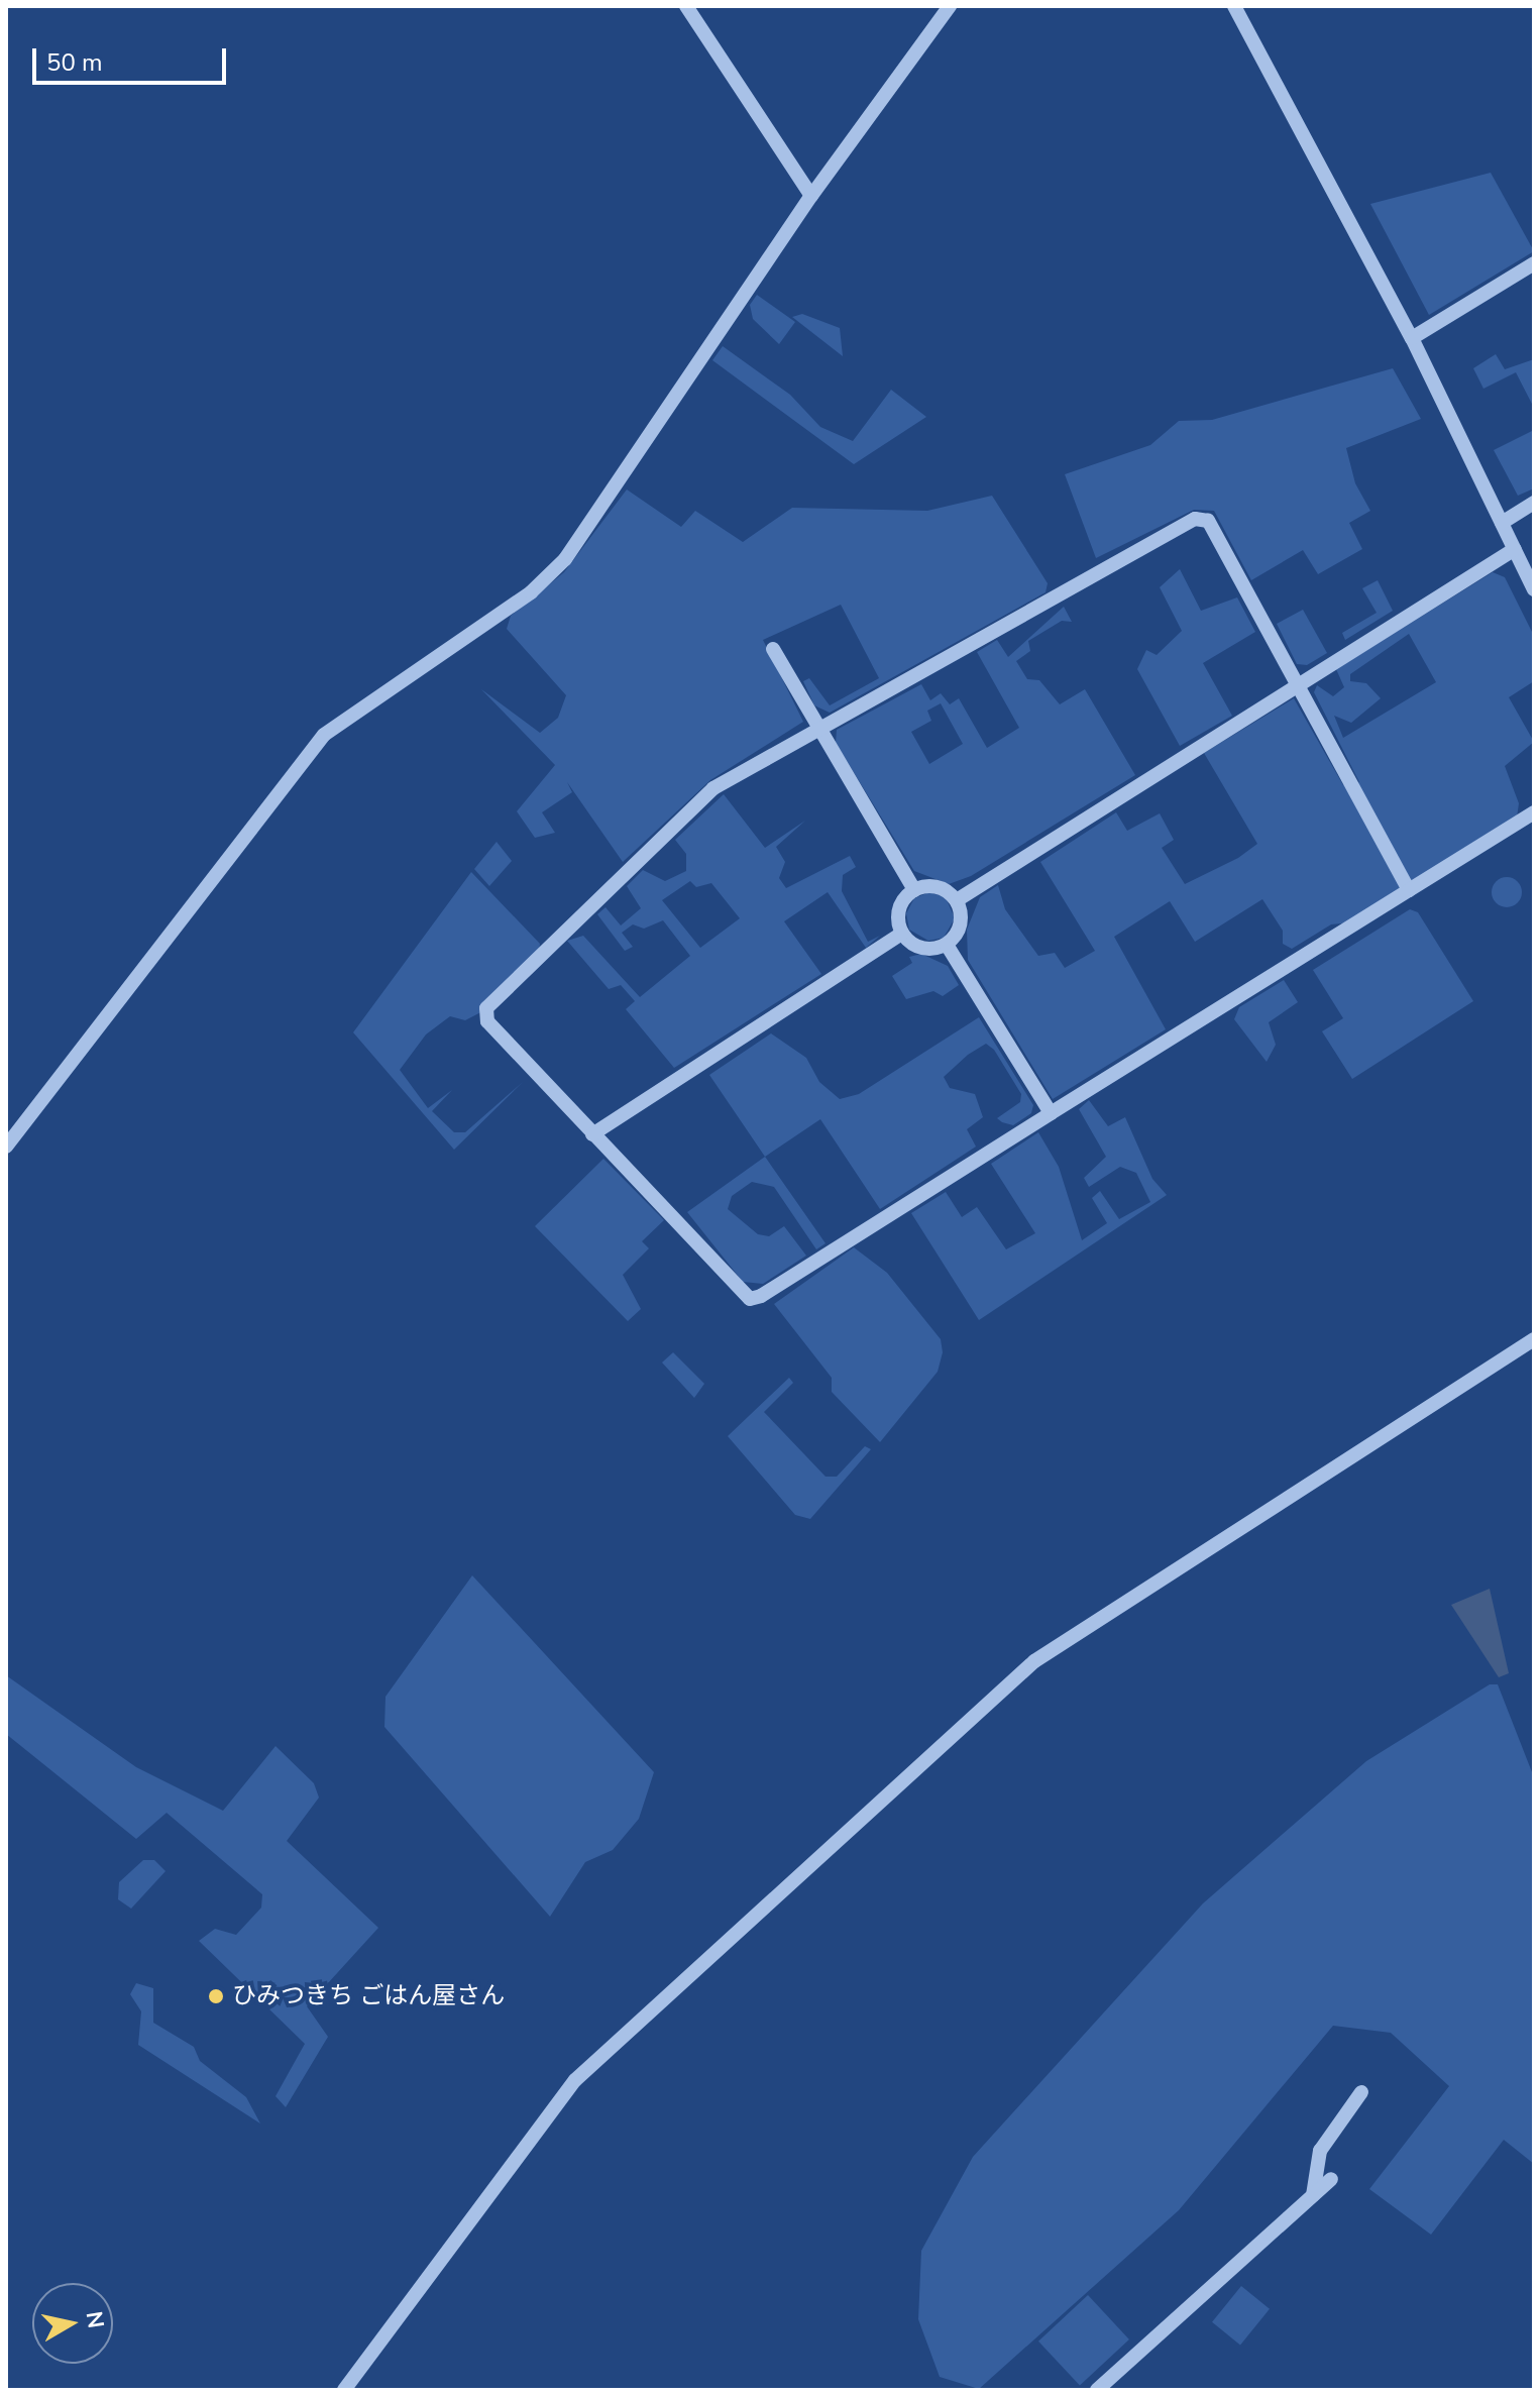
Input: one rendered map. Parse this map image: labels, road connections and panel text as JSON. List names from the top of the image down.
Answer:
{
  "places": ["ひみつきち ごはん屋さん"],
  "scale_bar": "50 m",
  "north": "right"
}
